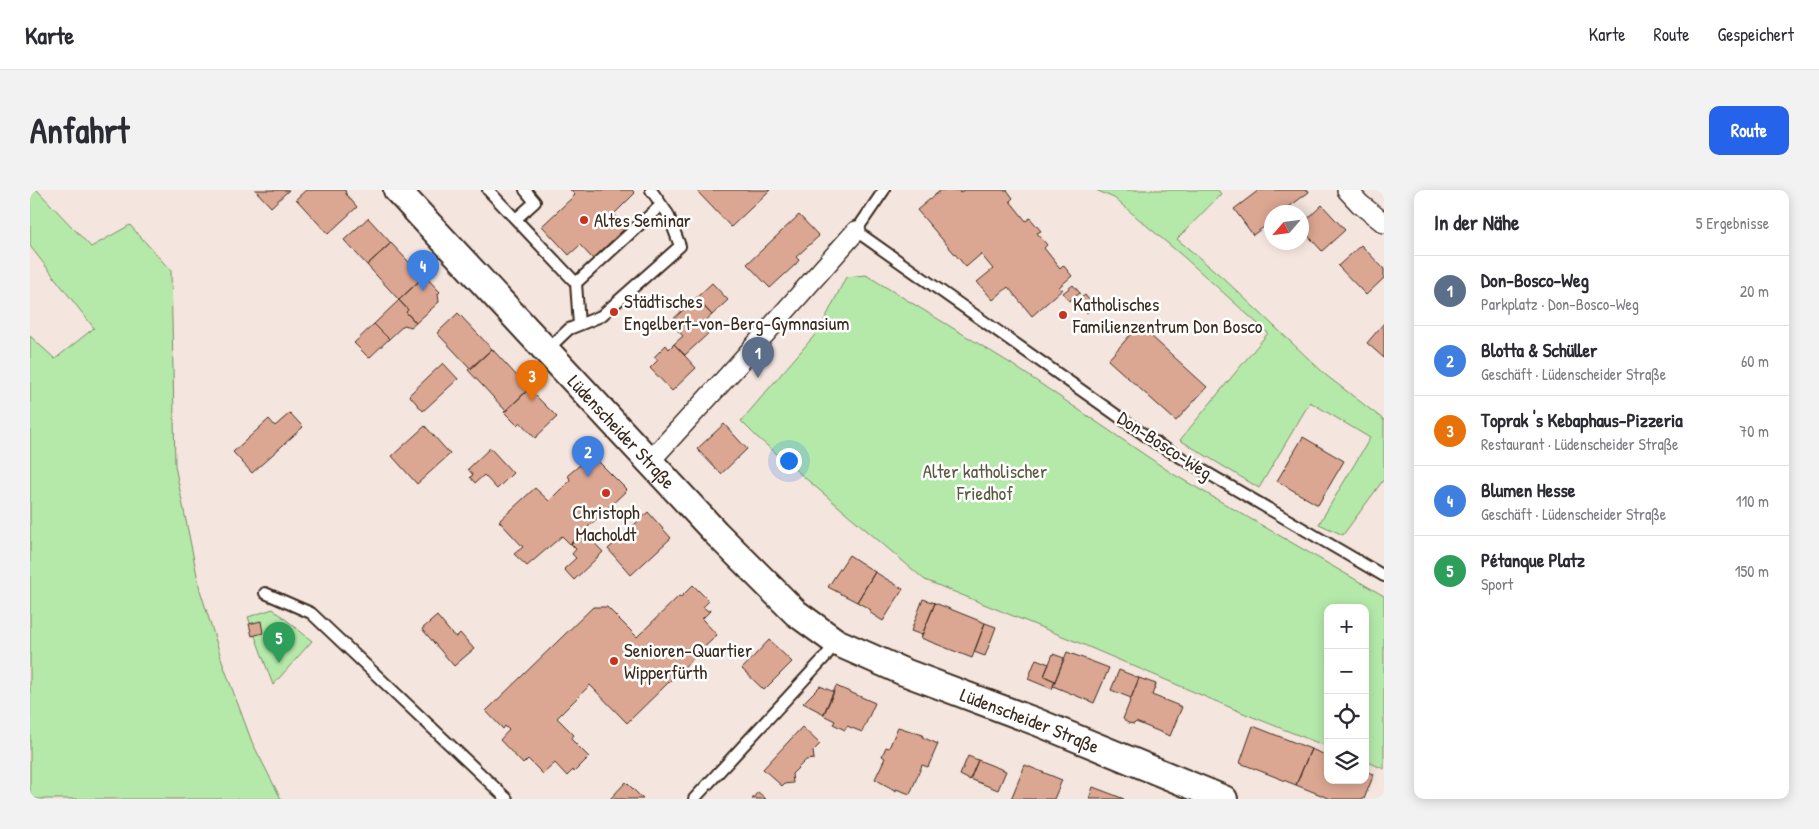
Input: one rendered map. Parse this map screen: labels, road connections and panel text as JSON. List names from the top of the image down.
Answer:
{
  "streets": {
    "main road": ["Lüdenscheider Straße"],
    "lane": ["Don-Bosco-Weg"]
  },
  "parks": ["Alter katholischer Friedhof"],
  "places": [
    "Altes Seminar",
    "Städtisches Engelbert-von-Berg-Gymnasium",
    "Katholisches Familienzentrum Don Bosco",
    "Christoph Macholdt",
    "Senioren-Quartier Wipperfürth"
  ],
  "north": "bottom left",
  "page": {
    "header": "Karte",
    "nav": ["Karte", "Route", "Gespeichert"],
    "buttons": "Route",
    "title": "Anfahrt",
    "heading": ["In der Nähe", "5 Ergebnisse"],
    "pins": [
      "4",
      "1",
      "3",
      "2",
      "5"
    ],
    "list": [
      {
        "mark": "1",
        "name": "Don-Bosco-Weg",
        "note": "Parkplatz · Don-Bosco-Weg",
        "value": "20 m"
      },
      {
        "mark": "2",
        "name": "Blotta & Schüller",
        "note": "Geschäft · Lüdenscheider Straße",
        "value": "60 m"
      },
      {
        "mark": "3",
        "name": "Toprak 's Kebaphaus-Pizzeria",
        "note": "Restaurant · Lüdenscheider Straße",
        "value": "70 m"
      },
      {
        "mark": "4",
        "name": "Blumen Hesse",
        "note": "Geschäft · Lüdenscheider Straße",
        "value": "110 m"
      },
      {
        "mark": "5",
        "name": "Pétanque Platz",
        "note": "Sport",
        "value": "150 m"
      }
    ],
    "map_buttons": ["+", "−"]
  }
}
